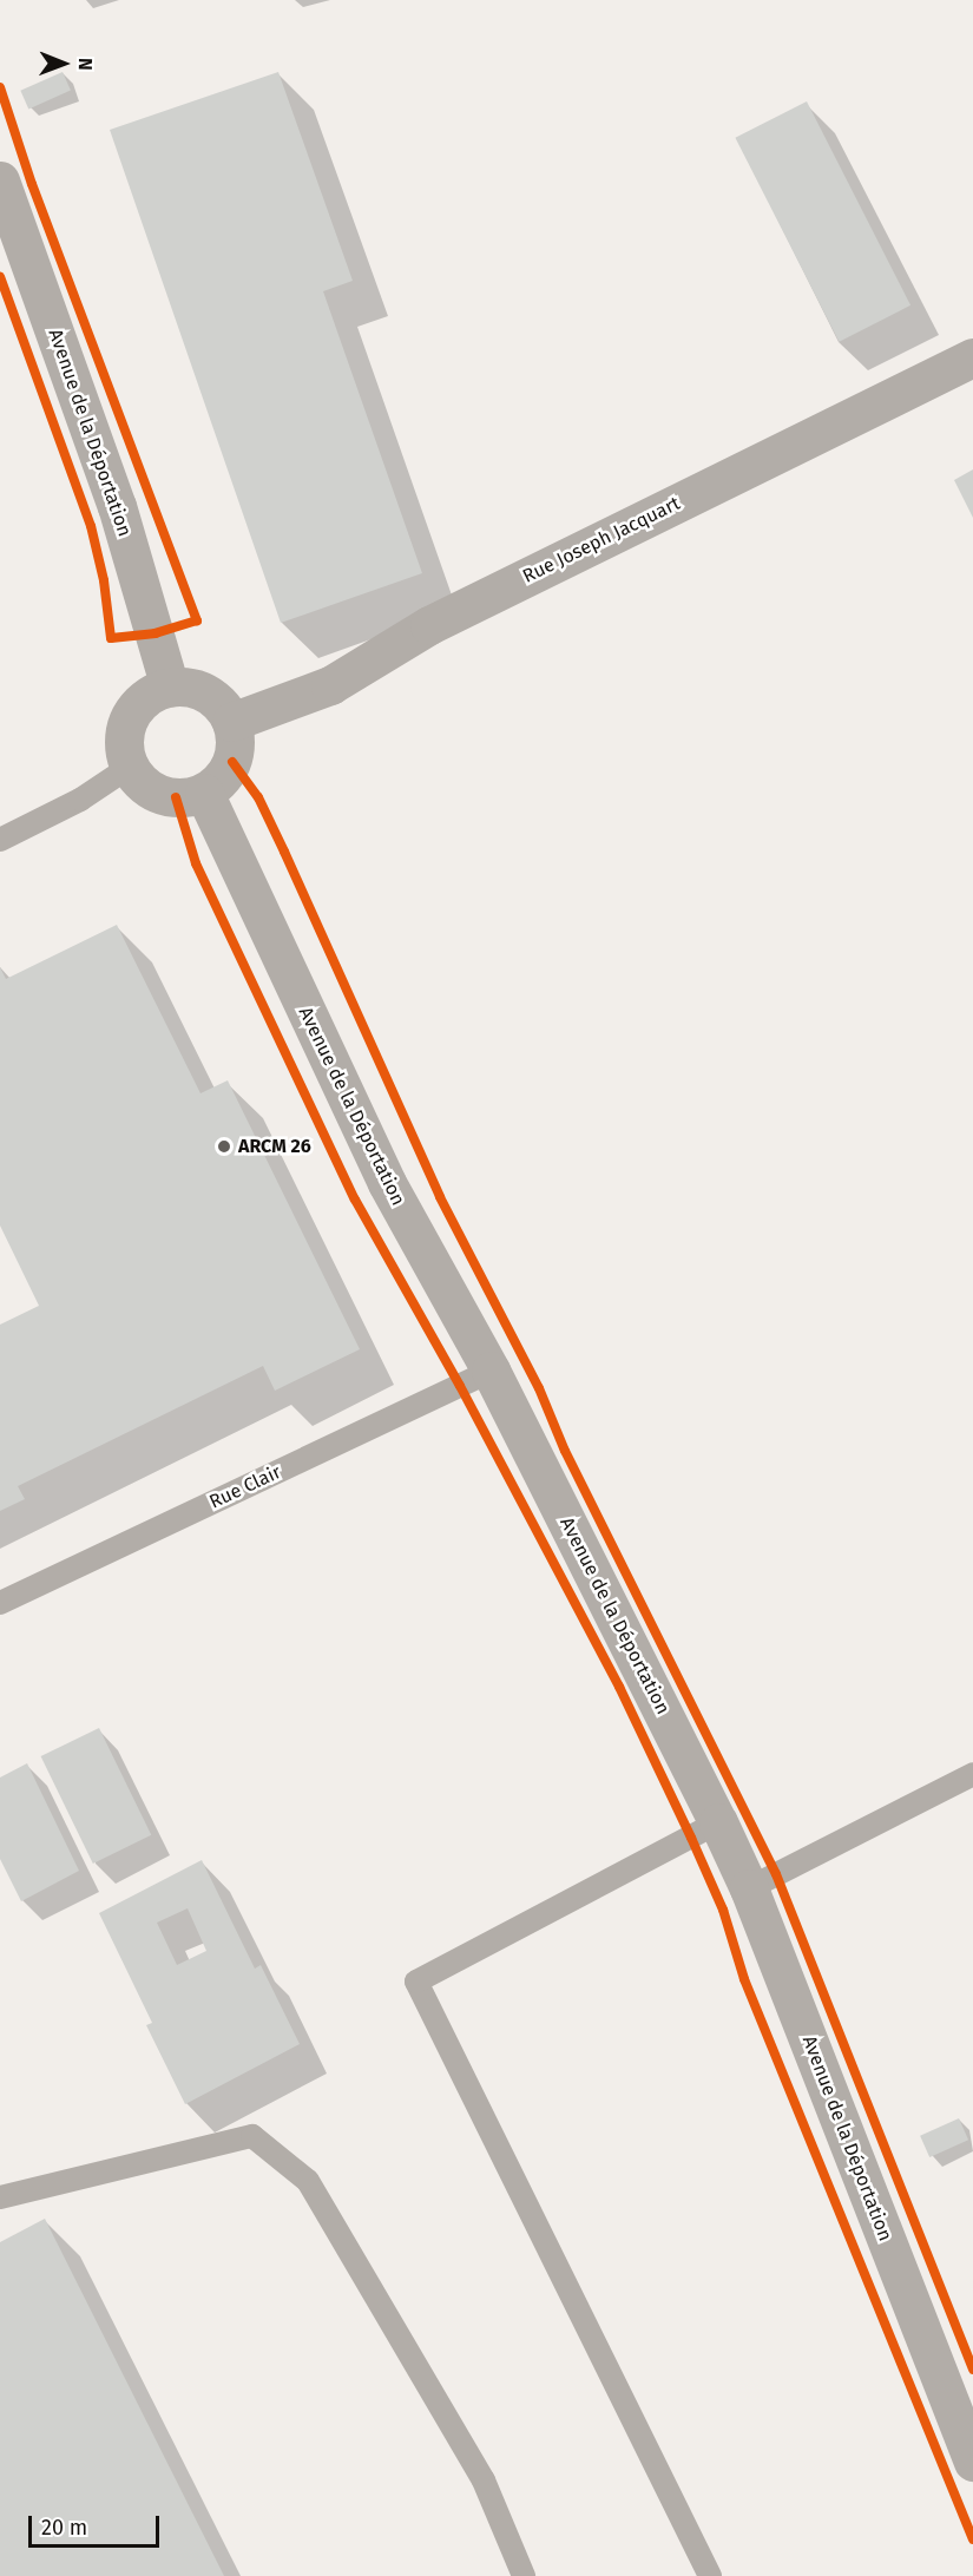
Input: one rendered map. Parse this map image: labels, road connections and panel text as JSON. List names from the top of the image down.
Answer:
{
  "streets": {
    "street": ["Avenue de la Déportation", "Rue Joseph Jacquart"],
    "lane": ["Rue Clair"]
  },
  "crossings": [
    ["Avenue de la Déportation", "Rue Joseph Jacquart"],
    ["Avenue de la Déportation", "Rue Clair"]
  ],
  "places": ["ARCM 26"],
  "scale_bar": "20 m",
  "north": "right"
}
